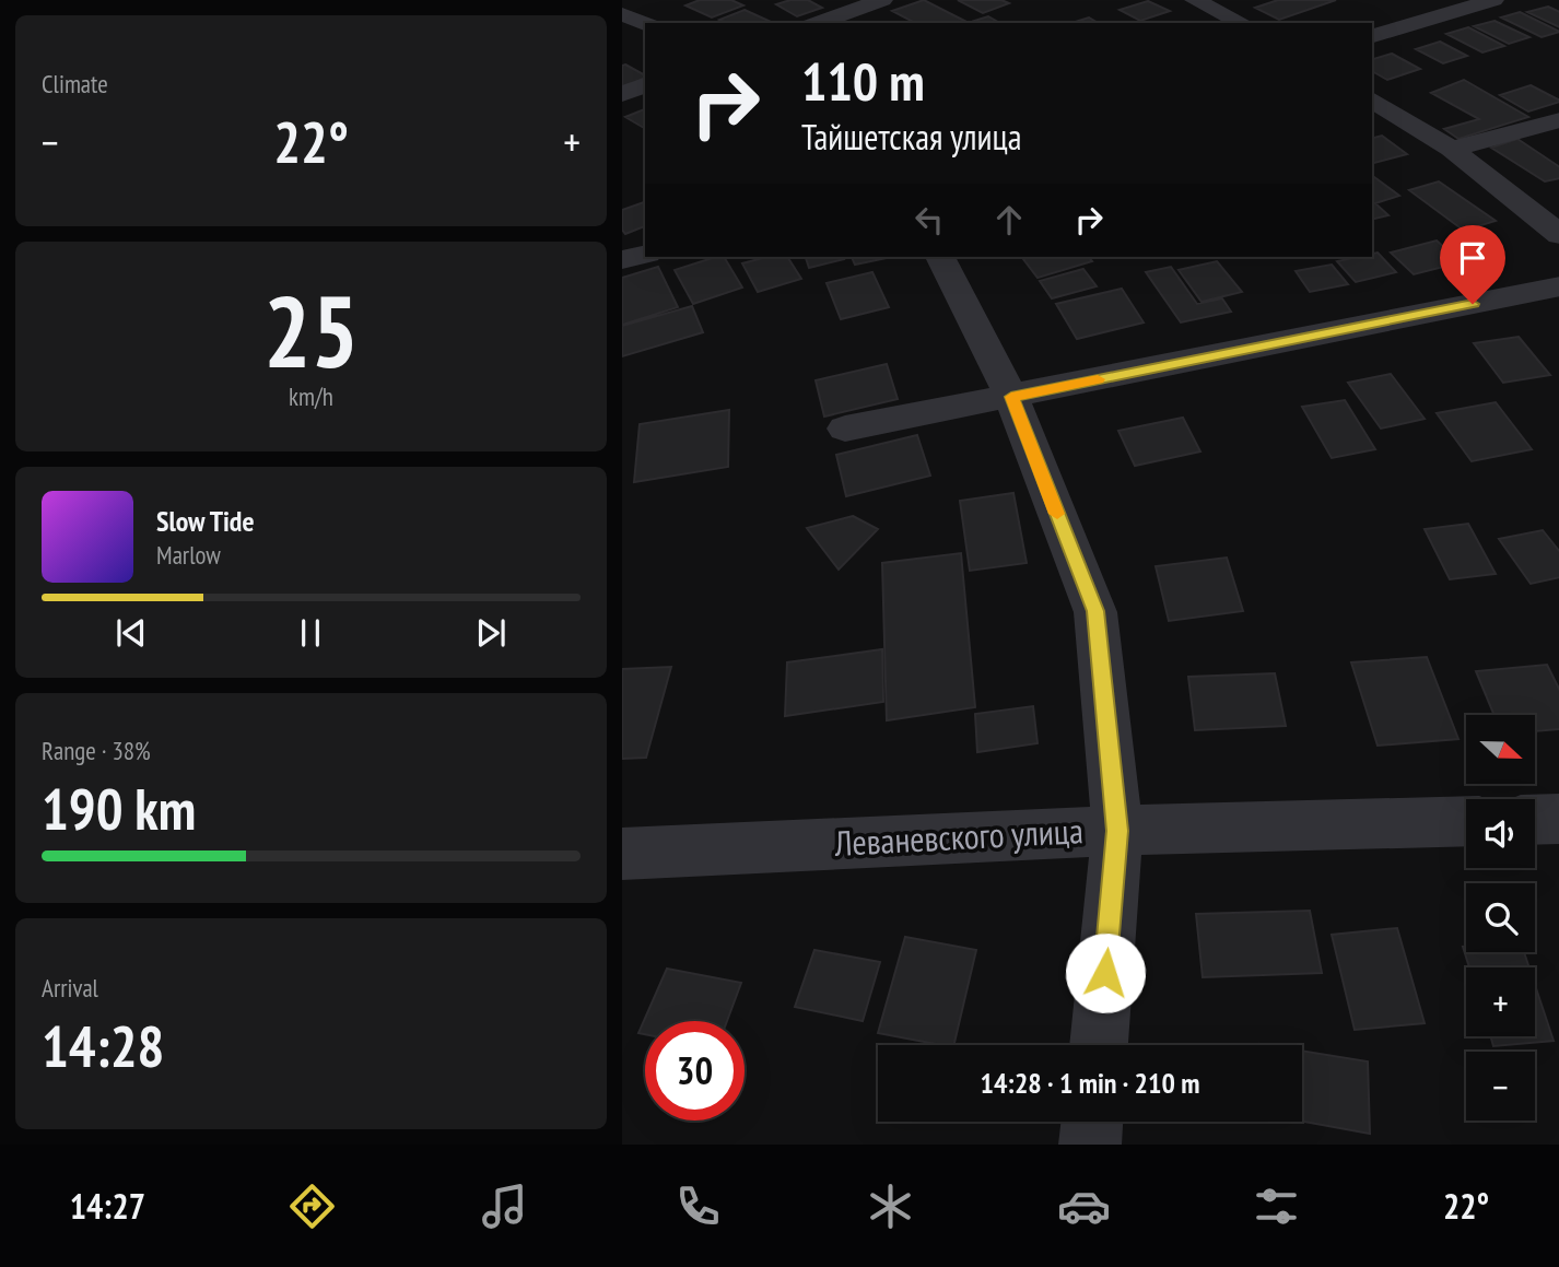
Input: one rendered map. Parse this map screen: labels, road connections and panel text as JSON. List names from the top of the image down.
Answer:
{
  "streets": {
    "street": ["Леваневского улица"]
  },
  "north": "right",
  "page": {
    "tile": [
      "Climate",
      ["25", "km/h"],
      ["Range · 38%", "190 km"],
      ["Arrival", "14:28"]
    ],
    "turn": ["110 m", "Тайшетская улица"],
    "heat": ["−", "22°", "+"],
    "song": ["Slow Tide", "Marlow"],
    "map_buttons": ["+", "−"],
    "limit": "30",
    "trip": "14:28 · 1 min · 210 m",
    "tabs": ["14:27", "22°"]
  }
}
